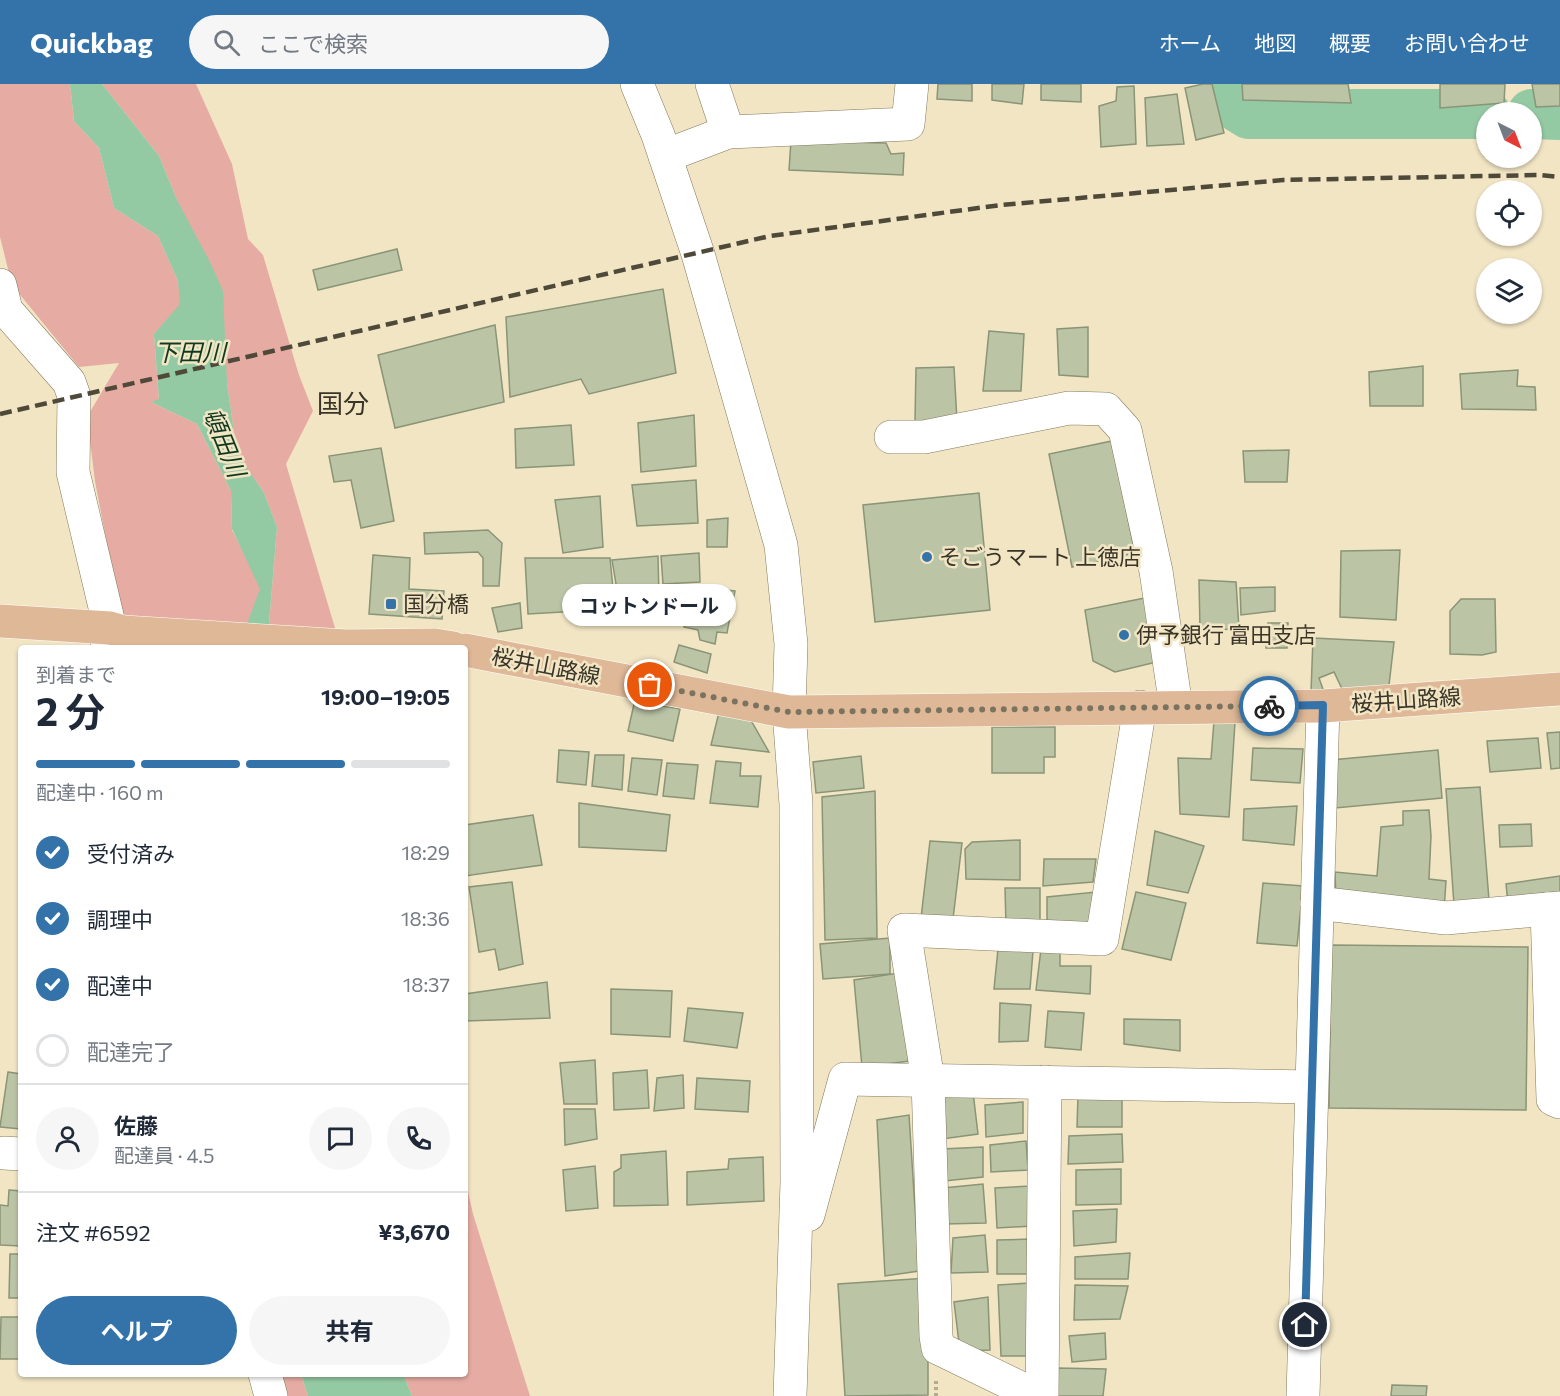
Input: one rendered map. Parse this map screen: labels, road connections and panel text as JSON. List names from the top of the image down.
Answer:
{
  "streets": {
    "main road": ["桜井山路線"]
  },
  "districts": ["国分"],
  "water": ["下田川", "頓田川"],
  "places": {
    "other": ["そごうマート 上徳店", "伊予銀行 富田支店", "コットンドール"],
    "transit": ["国分橋"]
  },
  "north": "bottom right",
  "page": {
    "header": "Quickbag",
    "search": "ここで検索",
    "nav": [
      "ホーム",
      "地図",
      "概要",
      "お問い合わせ"
    ],
    "bubble": "コットンドール",
    "heading": ["2 分", "到着まで", "19:00–19:05"],
    "panel": [
      "佐藤",
      "配達員 · 4.5",
      "注文 #6592",
      "¥3,670"
    ],
    "bar": "配達中 · 160 m",
    "list": [
      ["受付済み", "18:29"],
      ["調理中", "18:36"],
      ["配達中", "18:37"],
      "配達完了"
    ],
    "buttons": ["ヘルプ", "共有"]
  }
}
